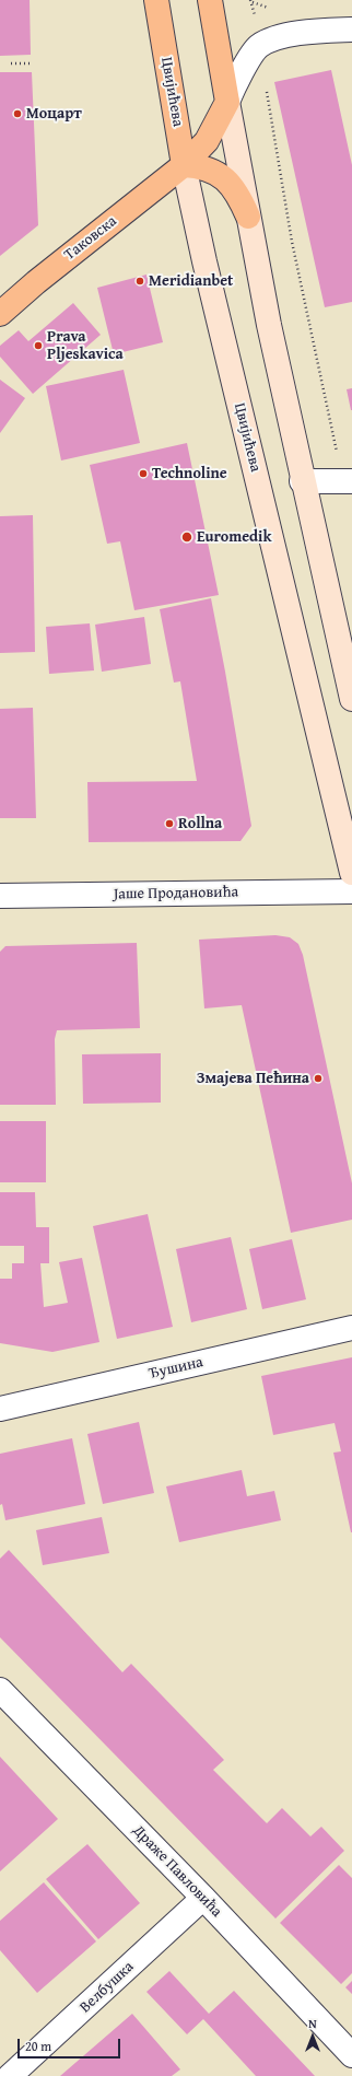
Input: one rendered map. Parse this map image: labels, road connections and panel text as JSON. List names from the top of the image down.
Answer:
{
  "streets": {
    "main road": ["Цвијићева", "Таковска"],
    "street": [
      "Јаше Продановића",
      "Ђушина",
      "Драже Павловића",
      "Велбушка"
    ]
  },
  "crossings": [
    ["Цвијићева", "Таковска"],
    ["Драже Павловића", "Велбушка"]
  ],
  "places": [
    "Моцарт",
    "Meridianbet",
    "Prava Pljeskavica",
    "Technoline",
    "Euromedik",
    "Rollna",
    "Змајева Пећина"
  ],
  "scale_bar": "20 m",
  "north": "top"
}
